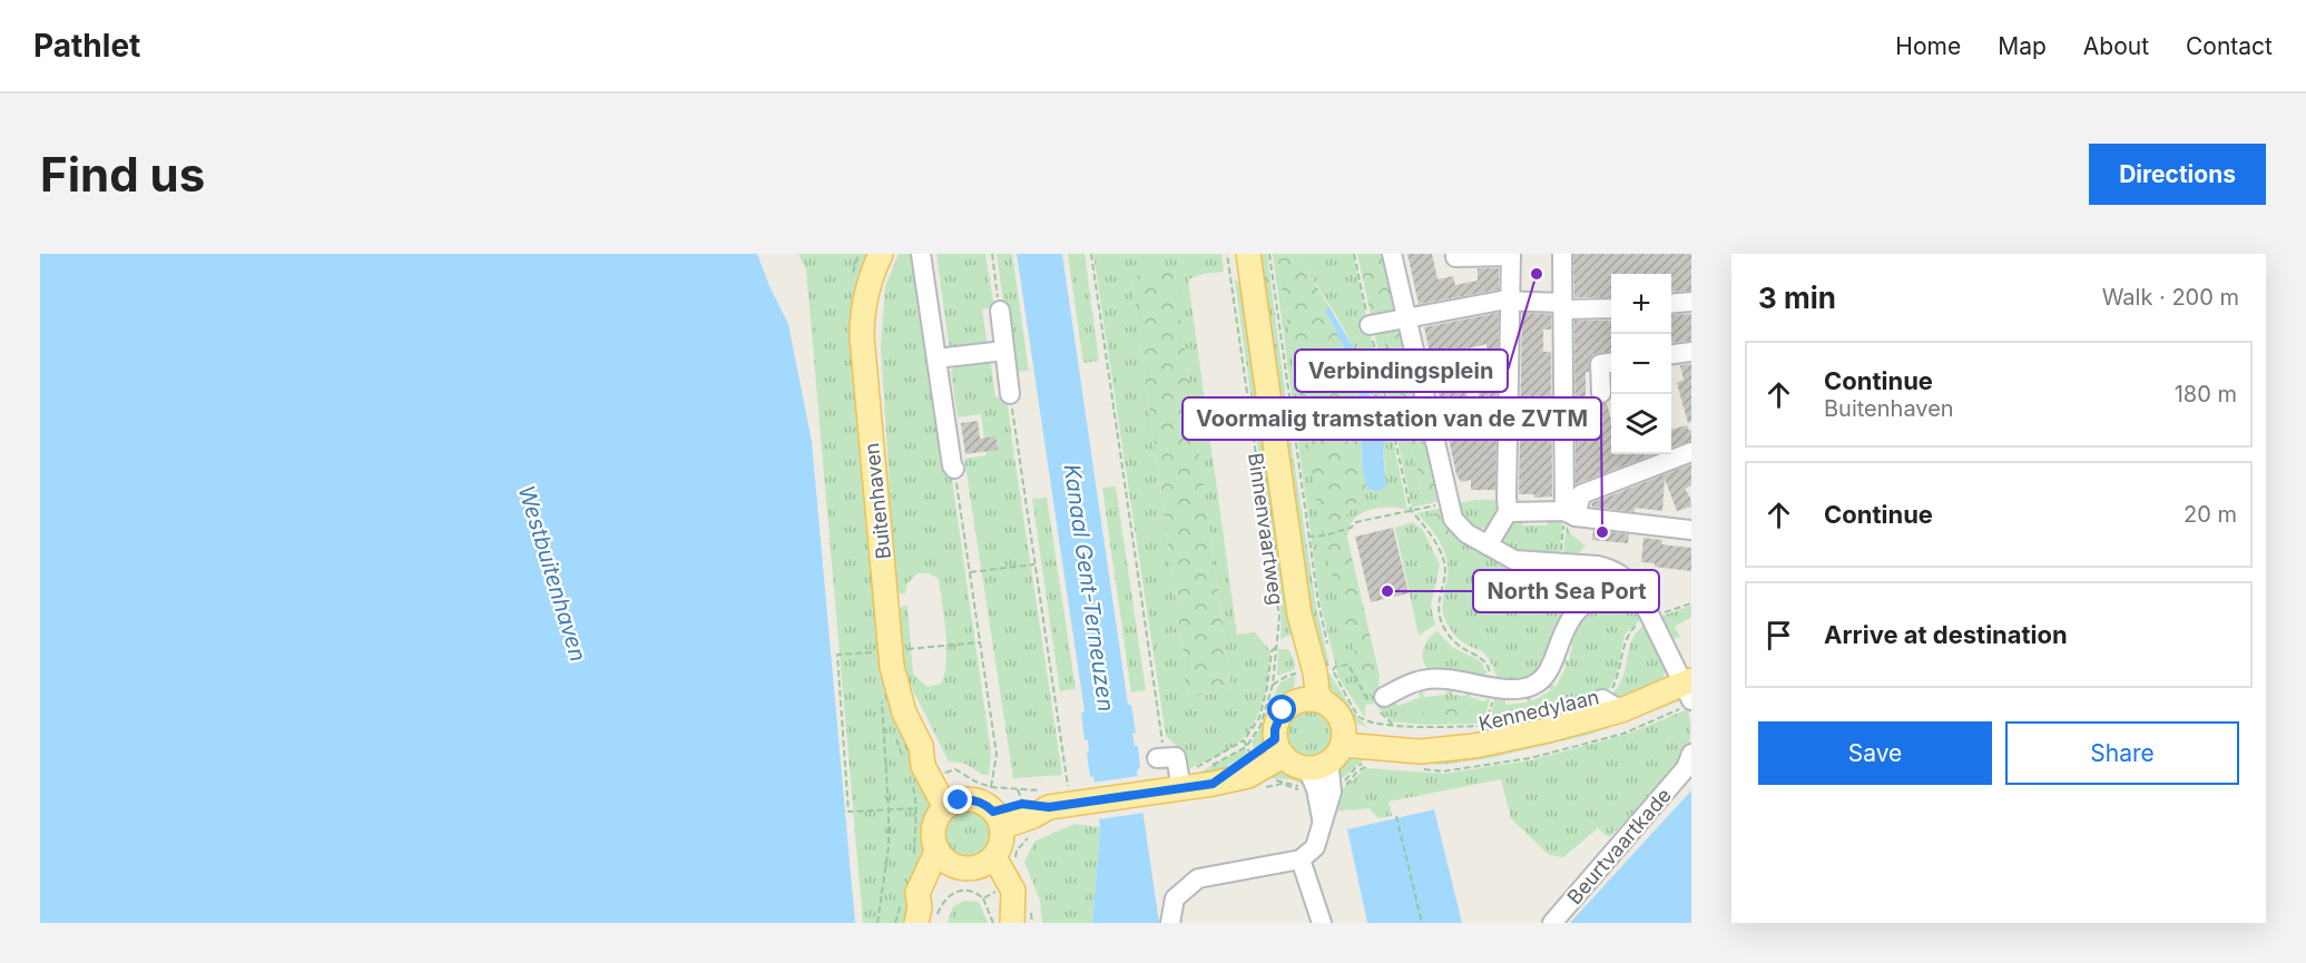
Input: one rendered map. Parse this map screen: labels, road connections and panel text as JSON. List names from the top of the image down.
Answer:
{
  "streets": {
    "main road": ["Buitenhaven", "Binnenvaartweg", "Kennedylaan"],
    "street": ["Beurtvaartkade"]
  },
  "crossings": [
    ["Binnenvaartweg", "Kennedylaan"]
  ],
  "water": ["Westbuitenhaven", "Kanaal Gent-Terneuzen"],
  "places": ["Verbindingsplein", "Voormalig tramstation van de ZVTM", "North Sea Port"],
  "page": {
    "header": "Pathlet",
    "nav": [
      "Home",
      "Map",
      "About",
      "Contact"
    ],
    "buttons": [
      "Directions",
      ["Save", "Share"]
    ],
    "title": "Find us",
    "heading": ["3 min", "Walk · 200 m"],
    "map_buttons": ["+", "−"],
    "list": [
      ["Continue", "Buitenhaven", "180 m"],
      ["Continue", "20 m"],
      "Arrive at destination"
    ]
  }
}
